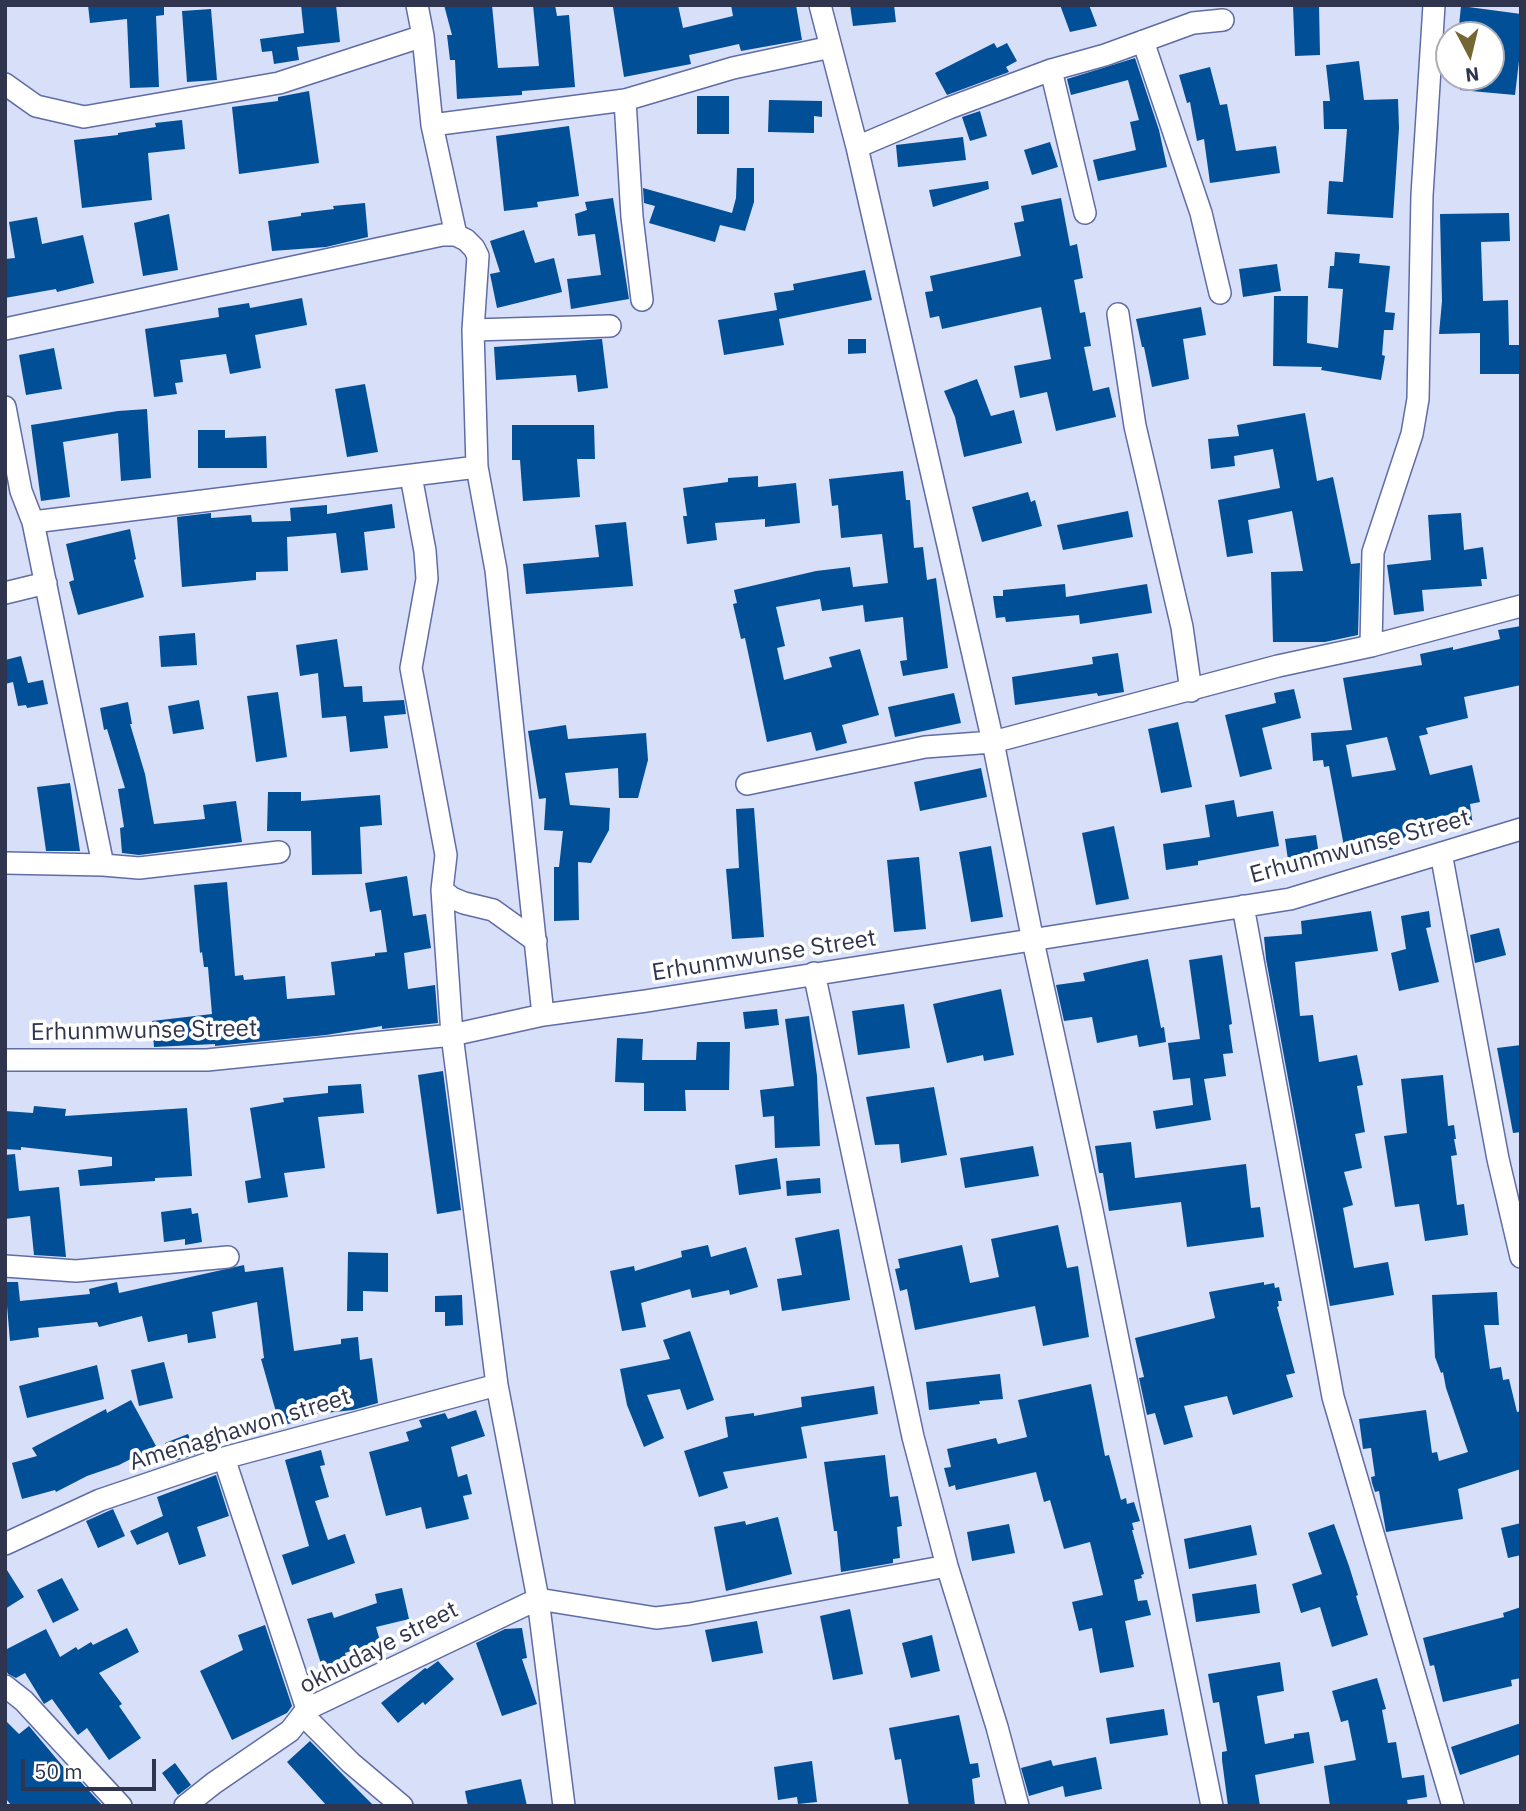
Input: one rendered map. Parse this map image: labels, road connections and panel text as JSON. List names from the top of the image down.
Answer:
{
  "streets": {
    "street": ["Erhunmwunse Street", "Amenaghawon street", "okhudaye street"]
  },
  "scale_bar": "50 m",
  "north": "bottom"
}
